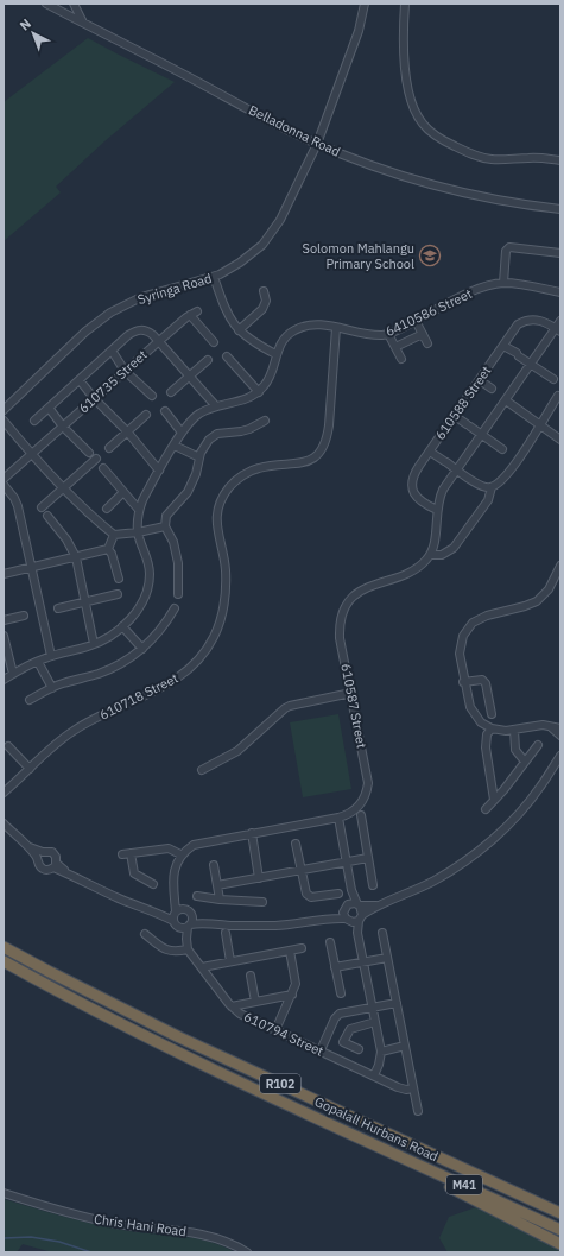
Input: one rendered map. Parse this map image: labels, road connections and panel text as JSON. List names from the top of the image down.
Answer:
{
  "streets": {
    "highway": ["R102", "Gopalall Hurbans Road", "M41"],
    "street": [
      "Belladonna Road",
      "Syringa Road",
      "6410586 Street",
      "610735 Street",
      "610588 Street",
      "610718 Street",
      "610587 Street",
      "610794 Street",
      "Chris Hani Road"
    ]
  },
  "crossings": [
    ["Belladonna Road", "Syringa Road"],
    ["6410586 Street", "610718 Street"]
  ],
  "places": {
    "school or university": ["Solomon Mahlangu Primary School"]
  },
  "north": "top left"
}
